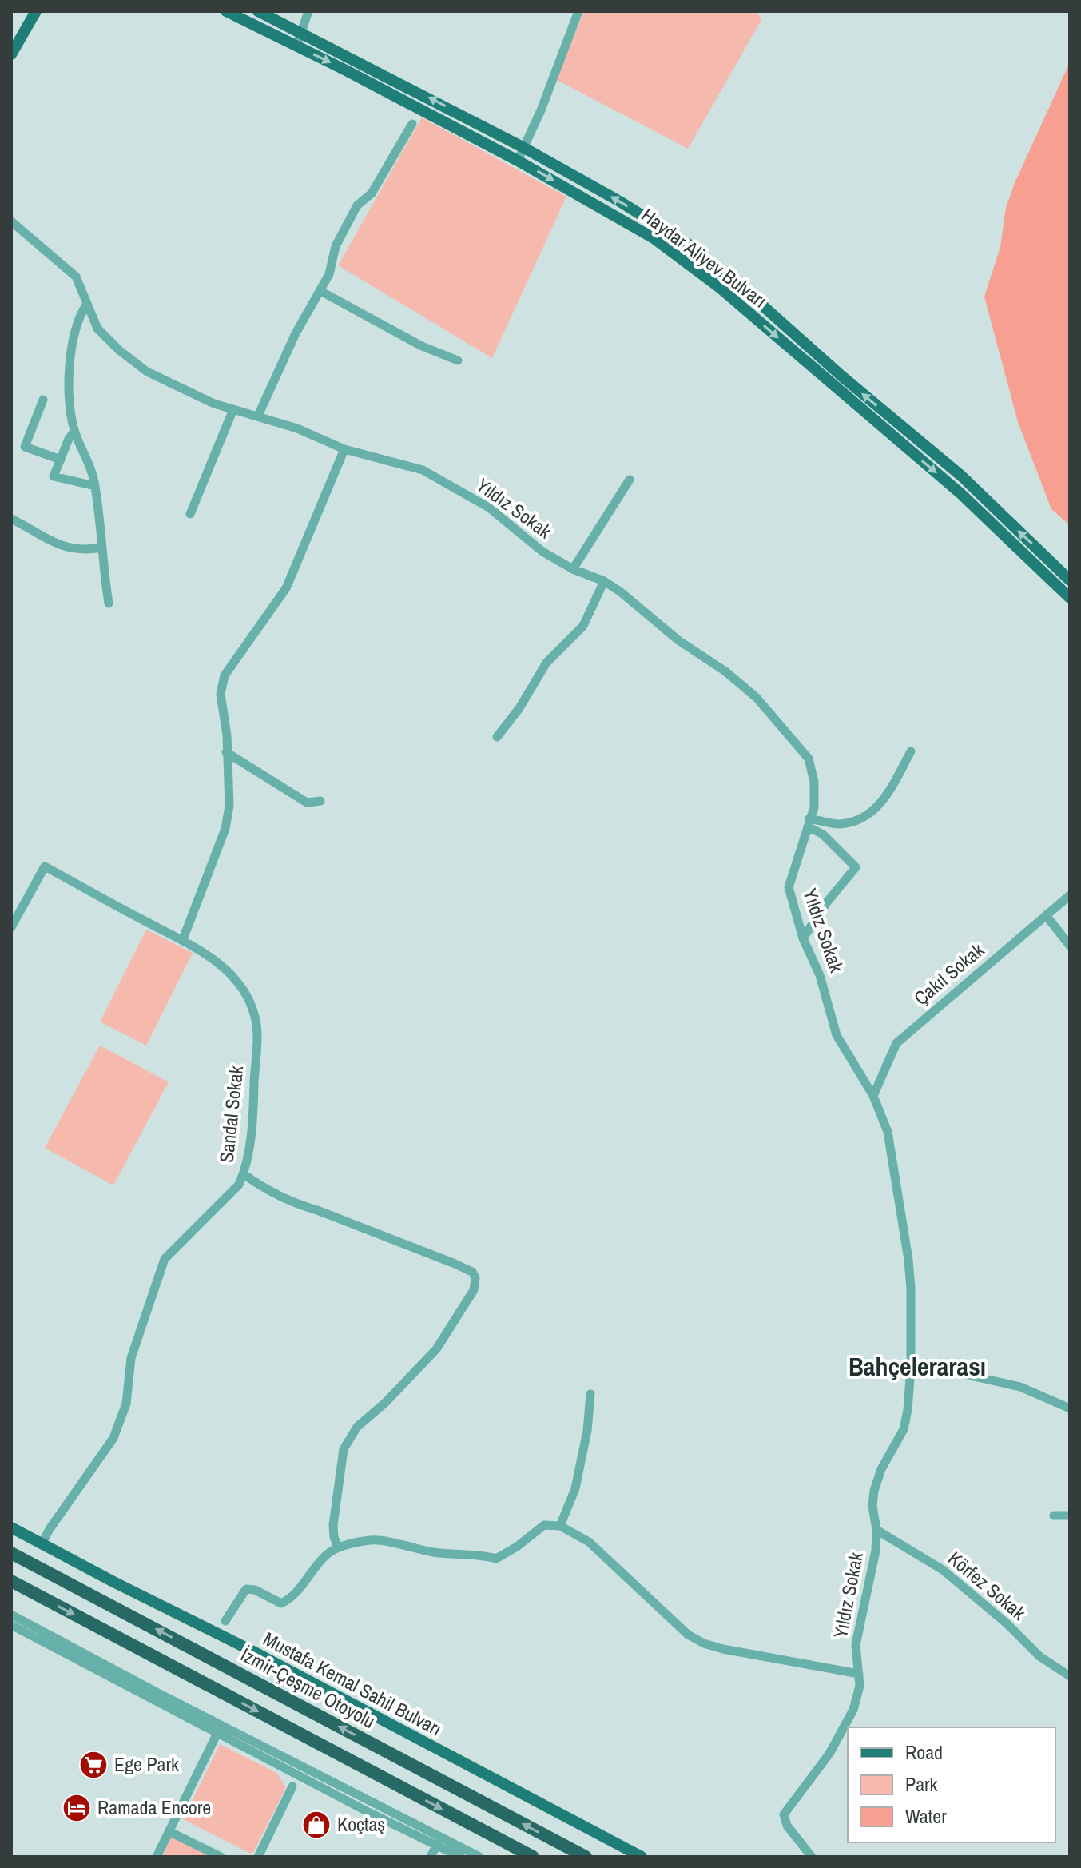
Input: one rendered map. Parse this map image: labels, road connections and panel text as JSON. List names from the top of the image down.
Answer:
{
  "streets": {
    "highway": ["İzmir-Çeşme Otoyolu"],
    "main road": ["Haydar Aliyev Bulvarı", "Mustafa Kemal Sahil Bulvarı"],
    "street": [
      "Yıldız Sokak",
      "Çakıl Sokak",
      "Sandal Sokak",
      "Körfez Sokak"
    ]
  },
  "crossings": [
    ["Yıldız Sokak", "Çakıl Sokak"],
    ["Yıldız Sokak", "Körfez Sokak"],
    ["Sandal Sokak", "Mustafa Kemal Sahil Bulvarı"]
  ],
  "districts": ["Bahçelerarası"],
  "places": {
    "supermarket": ["Ege Park"],
    "hotel": ["Ramada Encore"],
    "shop": ["Koçtaş"]
  },
  "legend": ["Road", "Park", "Water"]
}
